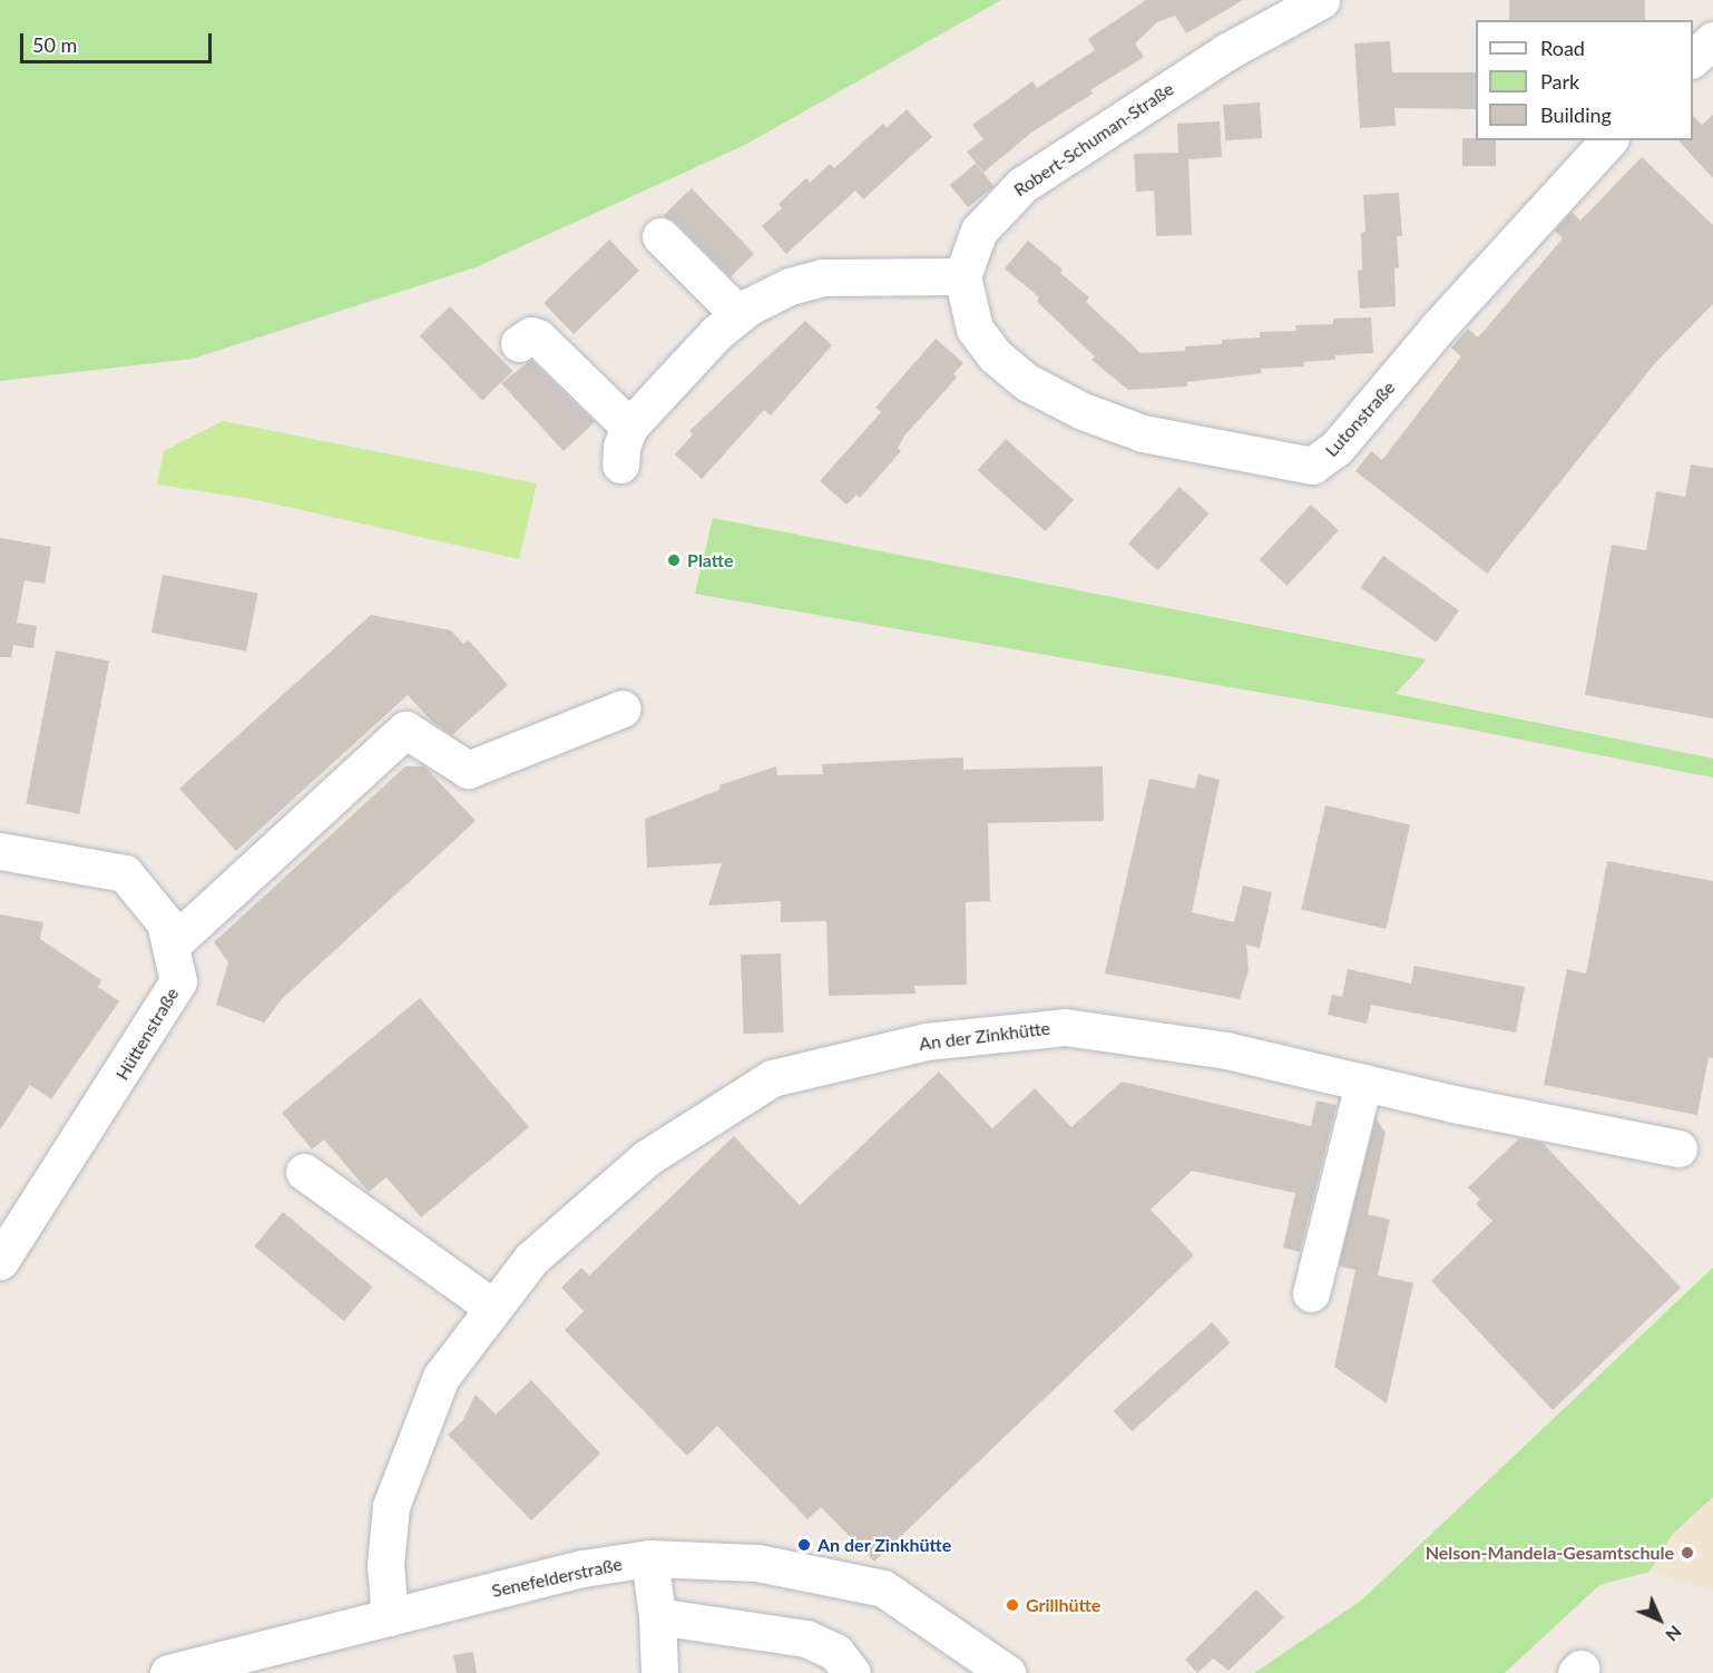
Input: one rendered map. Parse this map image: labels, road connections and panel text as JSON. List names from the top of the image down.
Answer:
{
  "streets": {
    "street": [
      "Robert-Schuman-Straße",
      "Lutonstraße",
      "Hüttenstraße",
      "An der Zinkhütte",
      "Senefelderstraße"
    ]
  },
  "crossings": [
    ["Robert-Schuman-Straße", "Lutonstraße"],
    ["An der Zinkhütte", "Senefelderstraße"]
  ],
  "places": [
    "Platte",
    "An der Zinkhütte",
    "Nelson-Mandela-Gesamtschule",
    "Grillhütte"
  ],
  "legend": ["Road", "Park", "Building"],
  "scale_bar": "50 m",
  "north": "bottom right"
}
